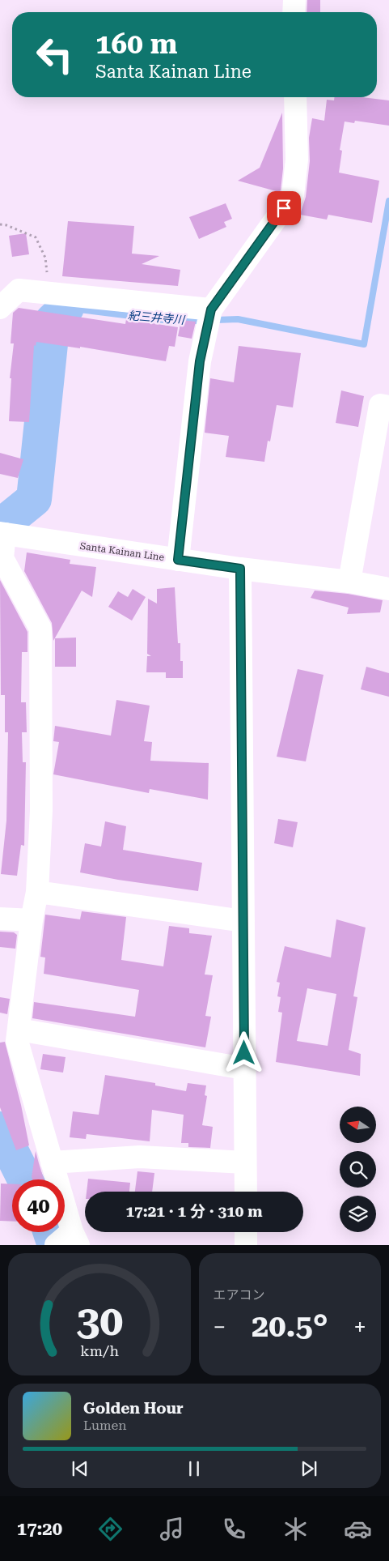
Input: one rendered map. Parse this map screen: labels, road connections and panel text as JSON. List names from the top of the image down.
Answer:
{
  "streets": {
    "street": ["Santa Kainan Line"]
  },
  "water": ["紀三井寺川"],
  "north": "left",
  "page": {
    "turn": ["160 m", "Santa Kainan Line"],
    "limit": "40",
    "trip": "17:21 · 1 分 · 310 m",
    "tile": "エアコン",
    "heat": ["−", "20.5°", "+"],
    "song": ["Golden Hour", "Lumen"],
    "tabs": "17:20",
    "gauge": ["30", "km/h"]
  }
}
